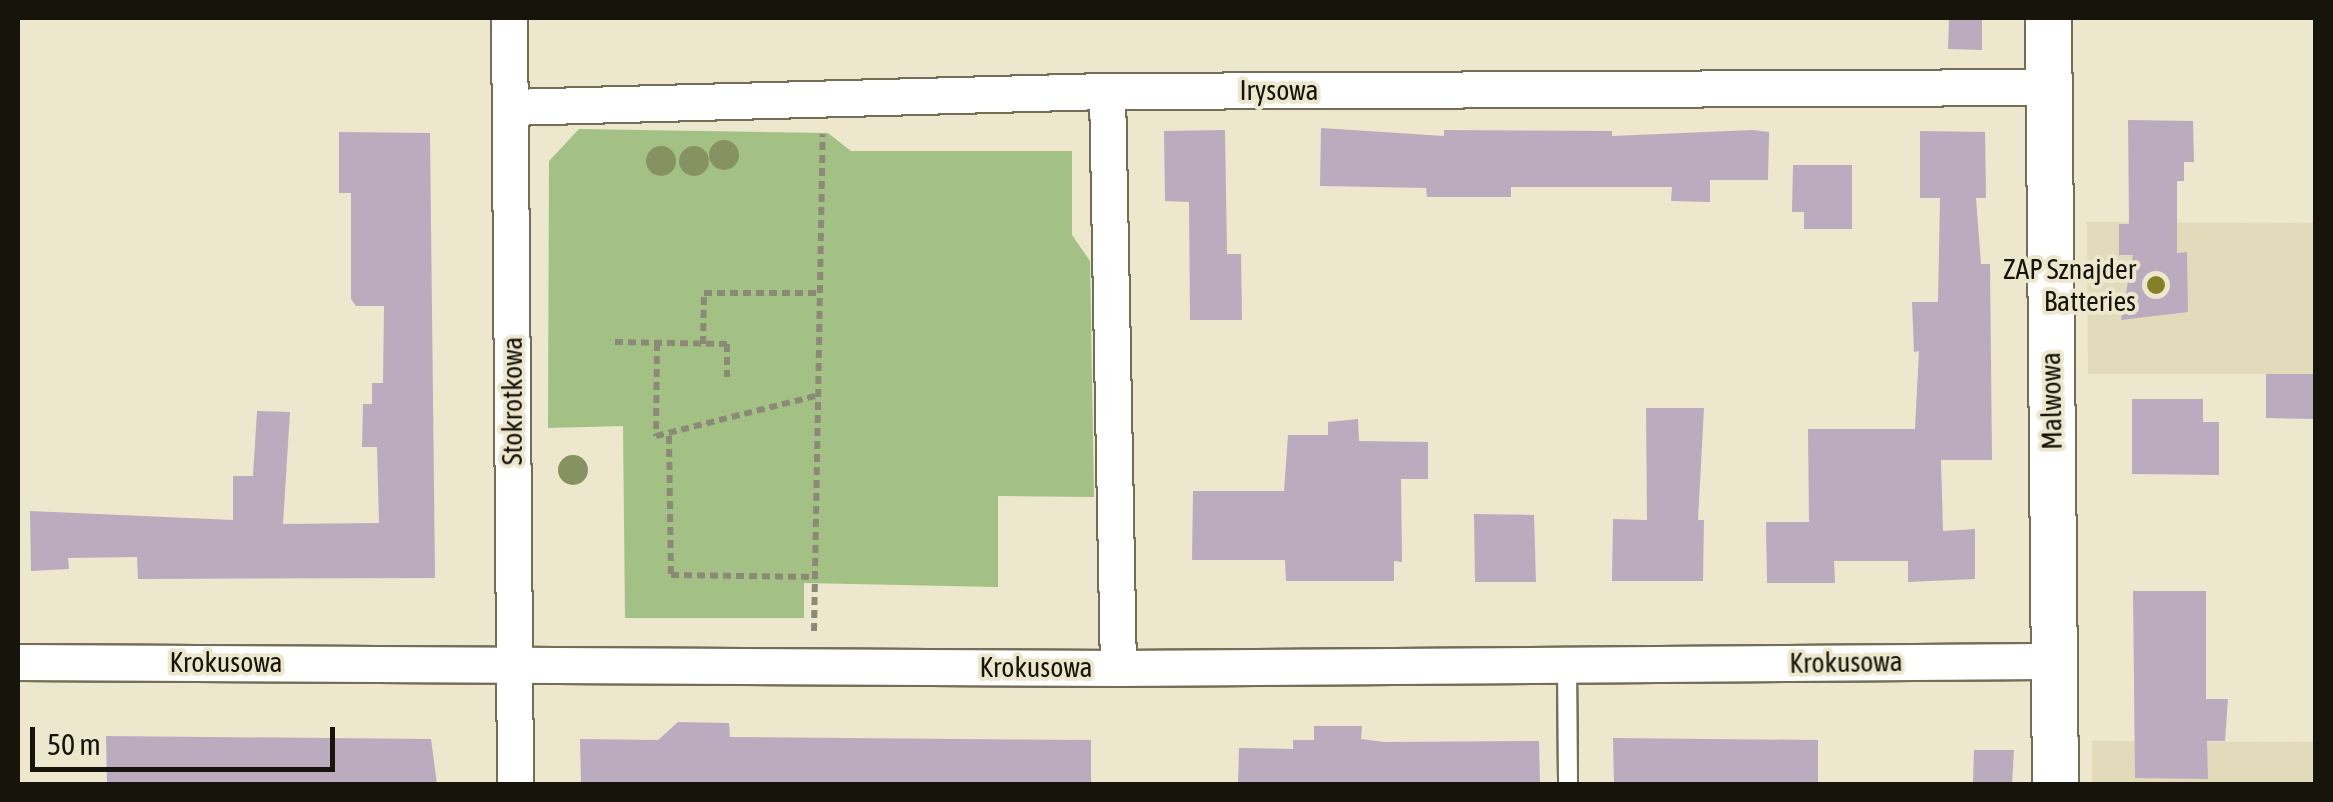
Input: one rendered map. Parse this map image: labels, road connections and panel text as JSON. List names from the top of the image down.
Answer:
{
  "streets": {
    "street": [
      "Irysowa",
      "Stokrotkowa",
      "Malwowa",
      "Krokusowa"
    ]
  },
  "crossings": [
    ["Irysowa", "Stokrotkowa"],
    ["Irysowa", "Malwowa"],
    ["Stokrotkowa", "Krokusowa"],
    ["Malwowa", "Krokusowa"]
  ],
  "places": ["ZAP Sznajder Batteries"],
  "scale_bar": "50 m"
}
